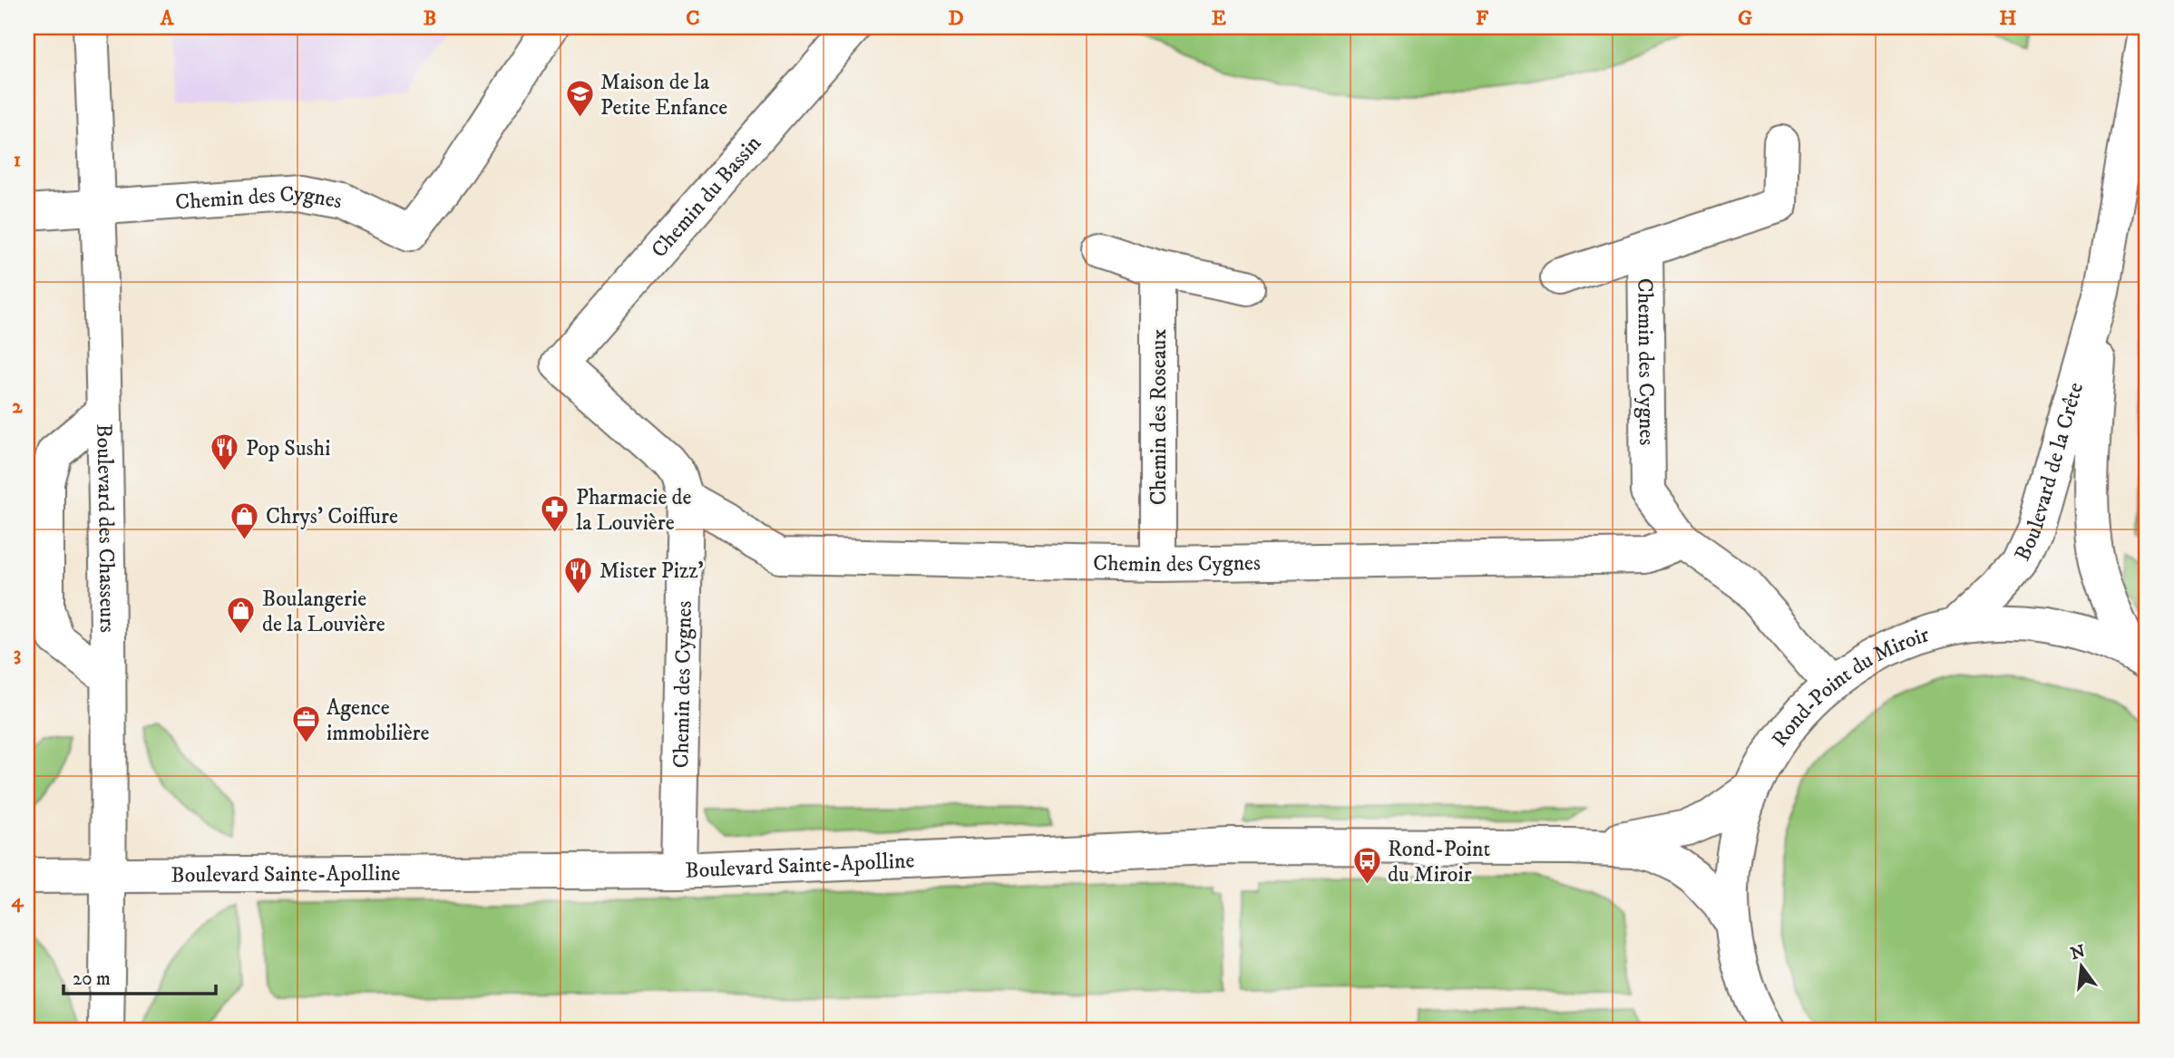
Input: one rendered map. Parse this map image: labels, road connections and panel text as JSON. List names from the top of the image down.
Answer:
{
  "streets": {
    "street": [
      "Chemin du Bassin",
      "Chemin des Cygnes",
      "Chemin des Roseaux",
      "Boulevard de la Crête",
      "Boulevard des Chasseurs",
      "Rond-Point du Miroir",
      "Boulevard Sainte-Apolline"
    ]
  },
  "crossings": [
    ["Chemin du Bassin", "Chemin des Cygnes"],
    ["Chemin des Cygnes", "Chemin des Roseaux"],
    ["Chemin des Cygnes", "Boulevard des Chasseurs"],
    ["Chemin des Cygnes", "Rond-Point du Miroir"],
    ["Chemin des Cygnes", "Boulevard Sainte-Apolline"],
    ["Boulevard de la Crête", "Rond-Point du Miroir"],
    ["Boulevard des Chasseurs", "Boulevard Sainte-Apolline"],
    ["Rond-Point du Miroir", "Boulevard Sainte-Apolline"]
  ],
  "places": {
    "school or university": ["Maison de la Petite Enfance"],
    "restaurant": ["Pop Sushi", "Mister Pizz'"],
    "pharmacy": ["Pharmacie de la Louvière"],
    "shop": ["Chrys' Coiffure", "Boulangerie de la Louvière"],
    "office": ["Agence immobilière"],
    "bus stop": ["Rond-Point du Miroir"]
  },
  "scale_bar": "20 m",
  "north": "top",
  "grid": {
    "columns": [
      "A",
      "B",
      "C",
      "D",
      "E",
      "F",
      "G",
      "H"
    ],
    "rows": [
      "1",
      "2",
      "3",
      "4"
    ]
  }
}
